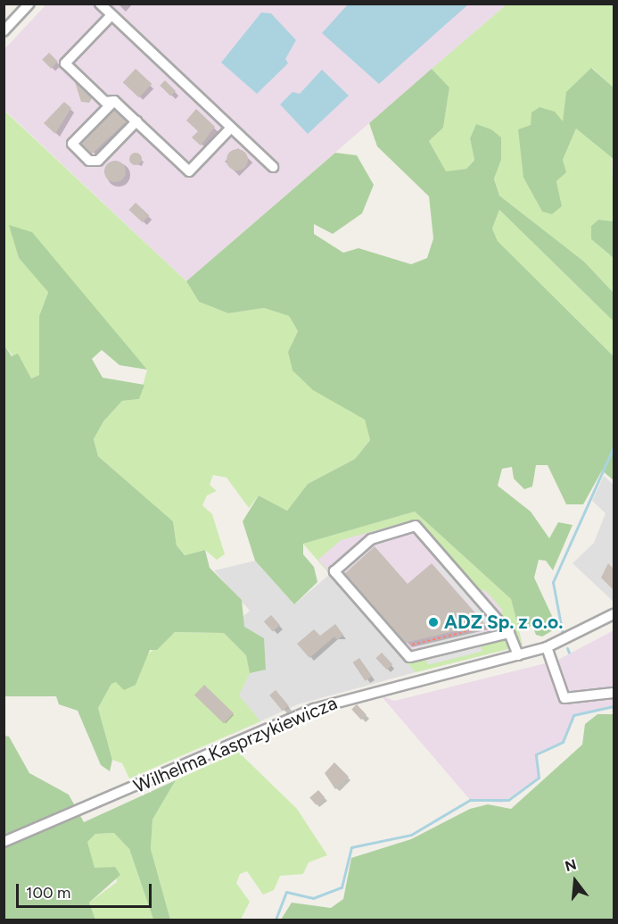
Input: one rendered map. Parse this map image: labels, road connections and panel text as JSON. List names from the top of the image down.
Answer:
{
  "streets": {
    "street": ["Wilhelma Kasprzykiewicza"]
  },
  "places": ["ADZ Sp. z o.o."],
  "scale_bar": "100 m",
  "north": "top"
}
